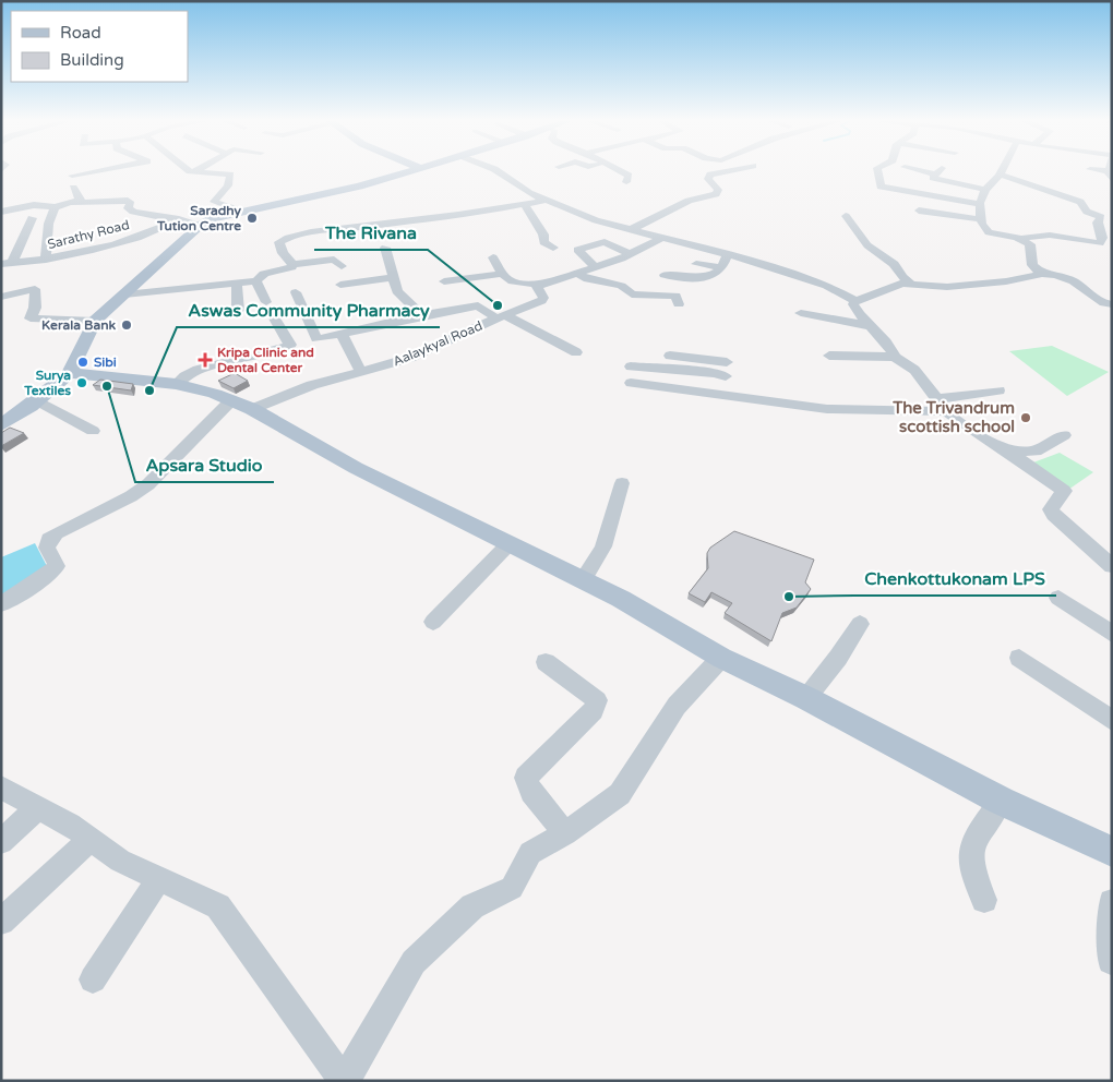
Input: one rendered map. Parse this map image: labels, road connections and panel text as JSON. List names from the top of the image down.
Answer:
{
  "streets": {
    "street": ["Sarathy Road", "Aalaykyal Road"]
  },
  "places": {
    "other": [
      "Saradhy Tution Centre",
      "The Rivana",
      "Kerala Bank",
      "Sibi",
      "Surya Textiles",
      "Apsara Studio",
      "Aswas Community Pharmacy",
      "The Trivandrum scottish school",
      "Chenkottukonam LPS"
    ],
    "health": ["Kripa Clinic and Dental Center"]
  },
  "legend": ["Road", "Building"]
}
